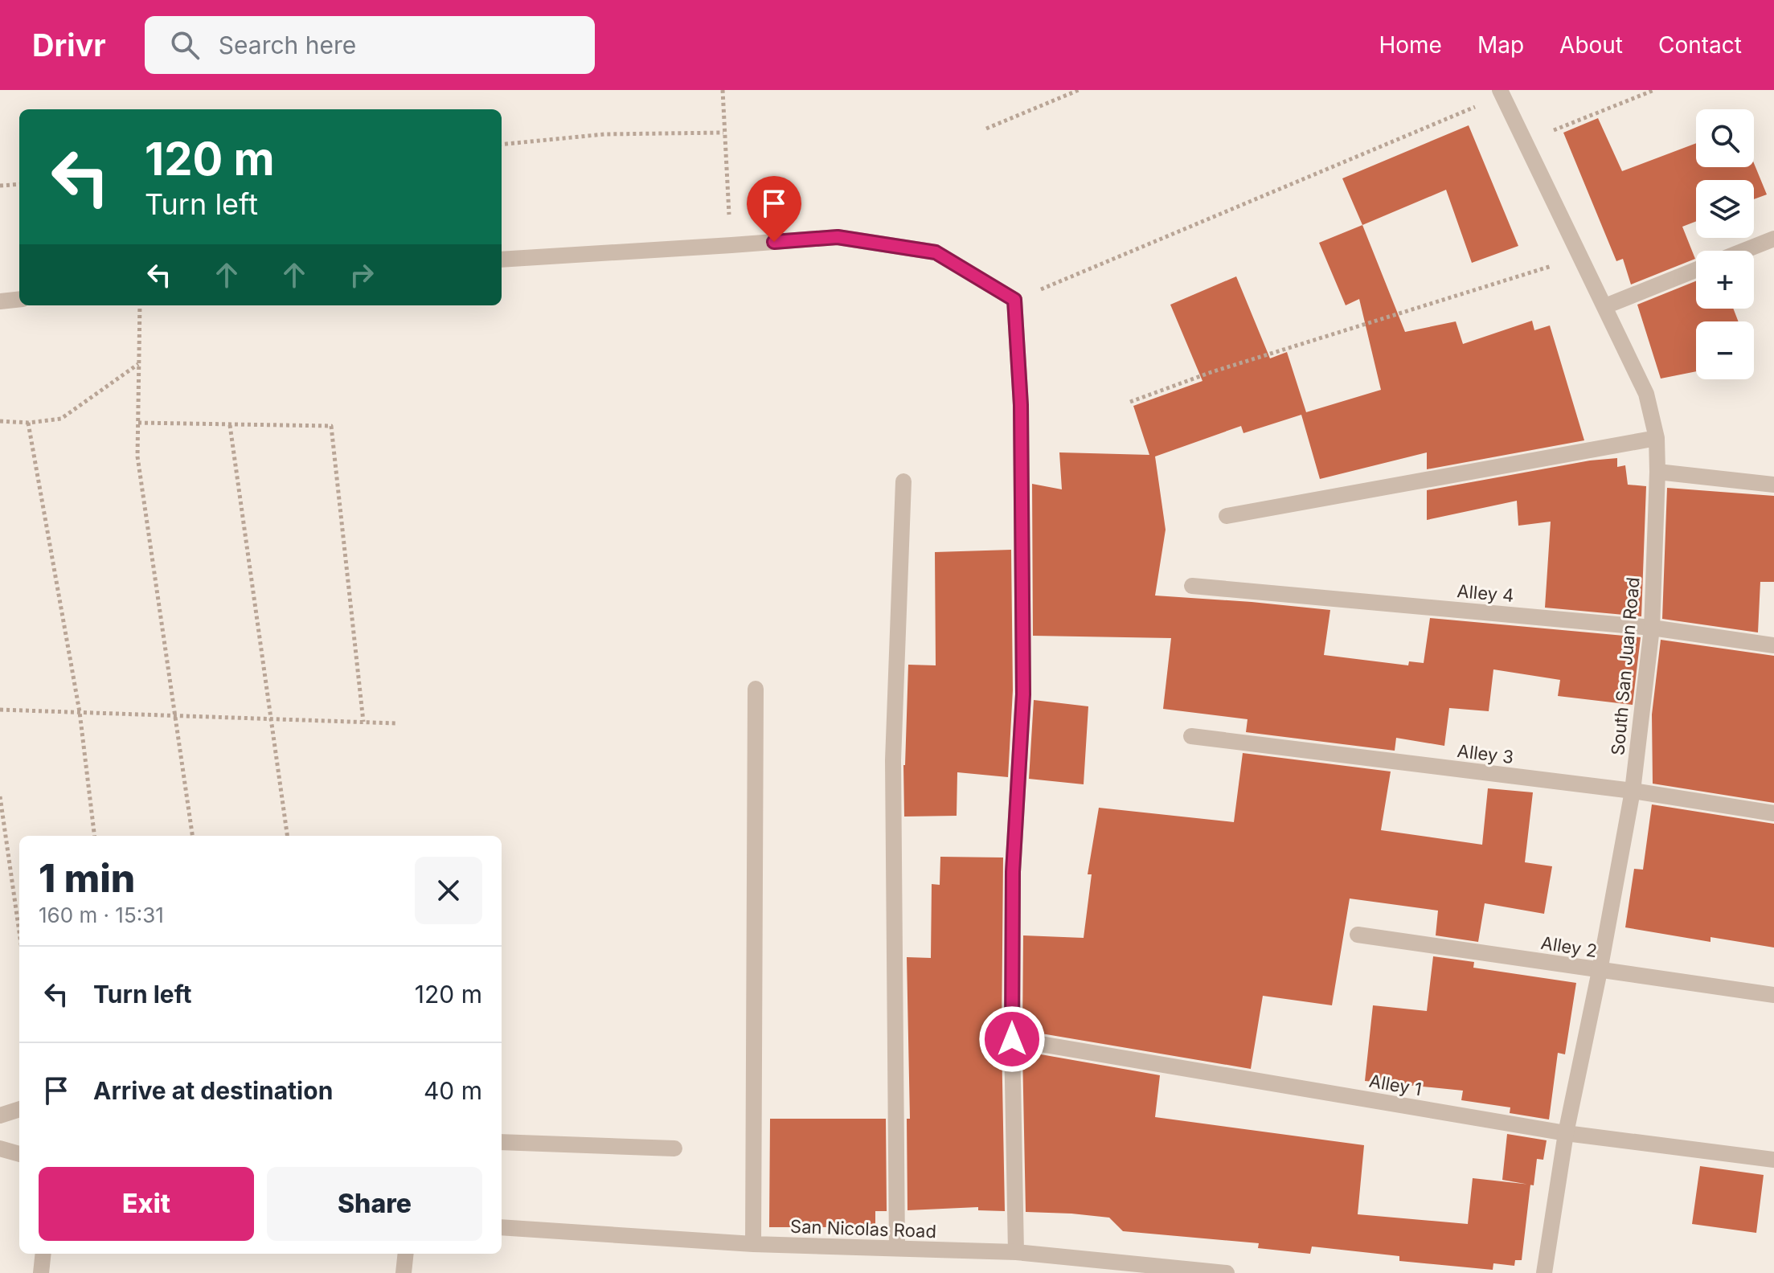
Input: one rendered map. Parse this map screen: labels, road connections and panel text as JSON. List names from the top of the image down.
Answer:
{
  "streets": {
    "street": [
      "Alley 4",
      "South San Juan Road",
      "Alley 3",
      "Alley 2",
      "Alley 1",
      "San Nicolas Road"
    ]
  },
  "crossings": [
    ["Alley 4", "South San Juan Road"],
    ["South San Juan Road", "Alley 3"],
    ["South San Juan Road", "Alley 2"],
    ["South San Juan Road", "Alley 1"]
  ],
  "page": {
    "header": "Drivr",
    "search": "Search here",
    "nav": [
      "Home",
      "Map",
      "About",
      "Contact"
    ],
    "map_buttons": ["+", "−"],
    "turn": ["120 m", "Turn left"],
    "heading": ["1 min", "160 m · 15:31"],
    "list": [
      {
        "name": "Turn left",
        "value": "120 m"
      },
      {
        "name": "Arrive at destination",
        "value": "40 m"
      }
    ],
    "buttons": ["Exit", "Share"]
  }
}
